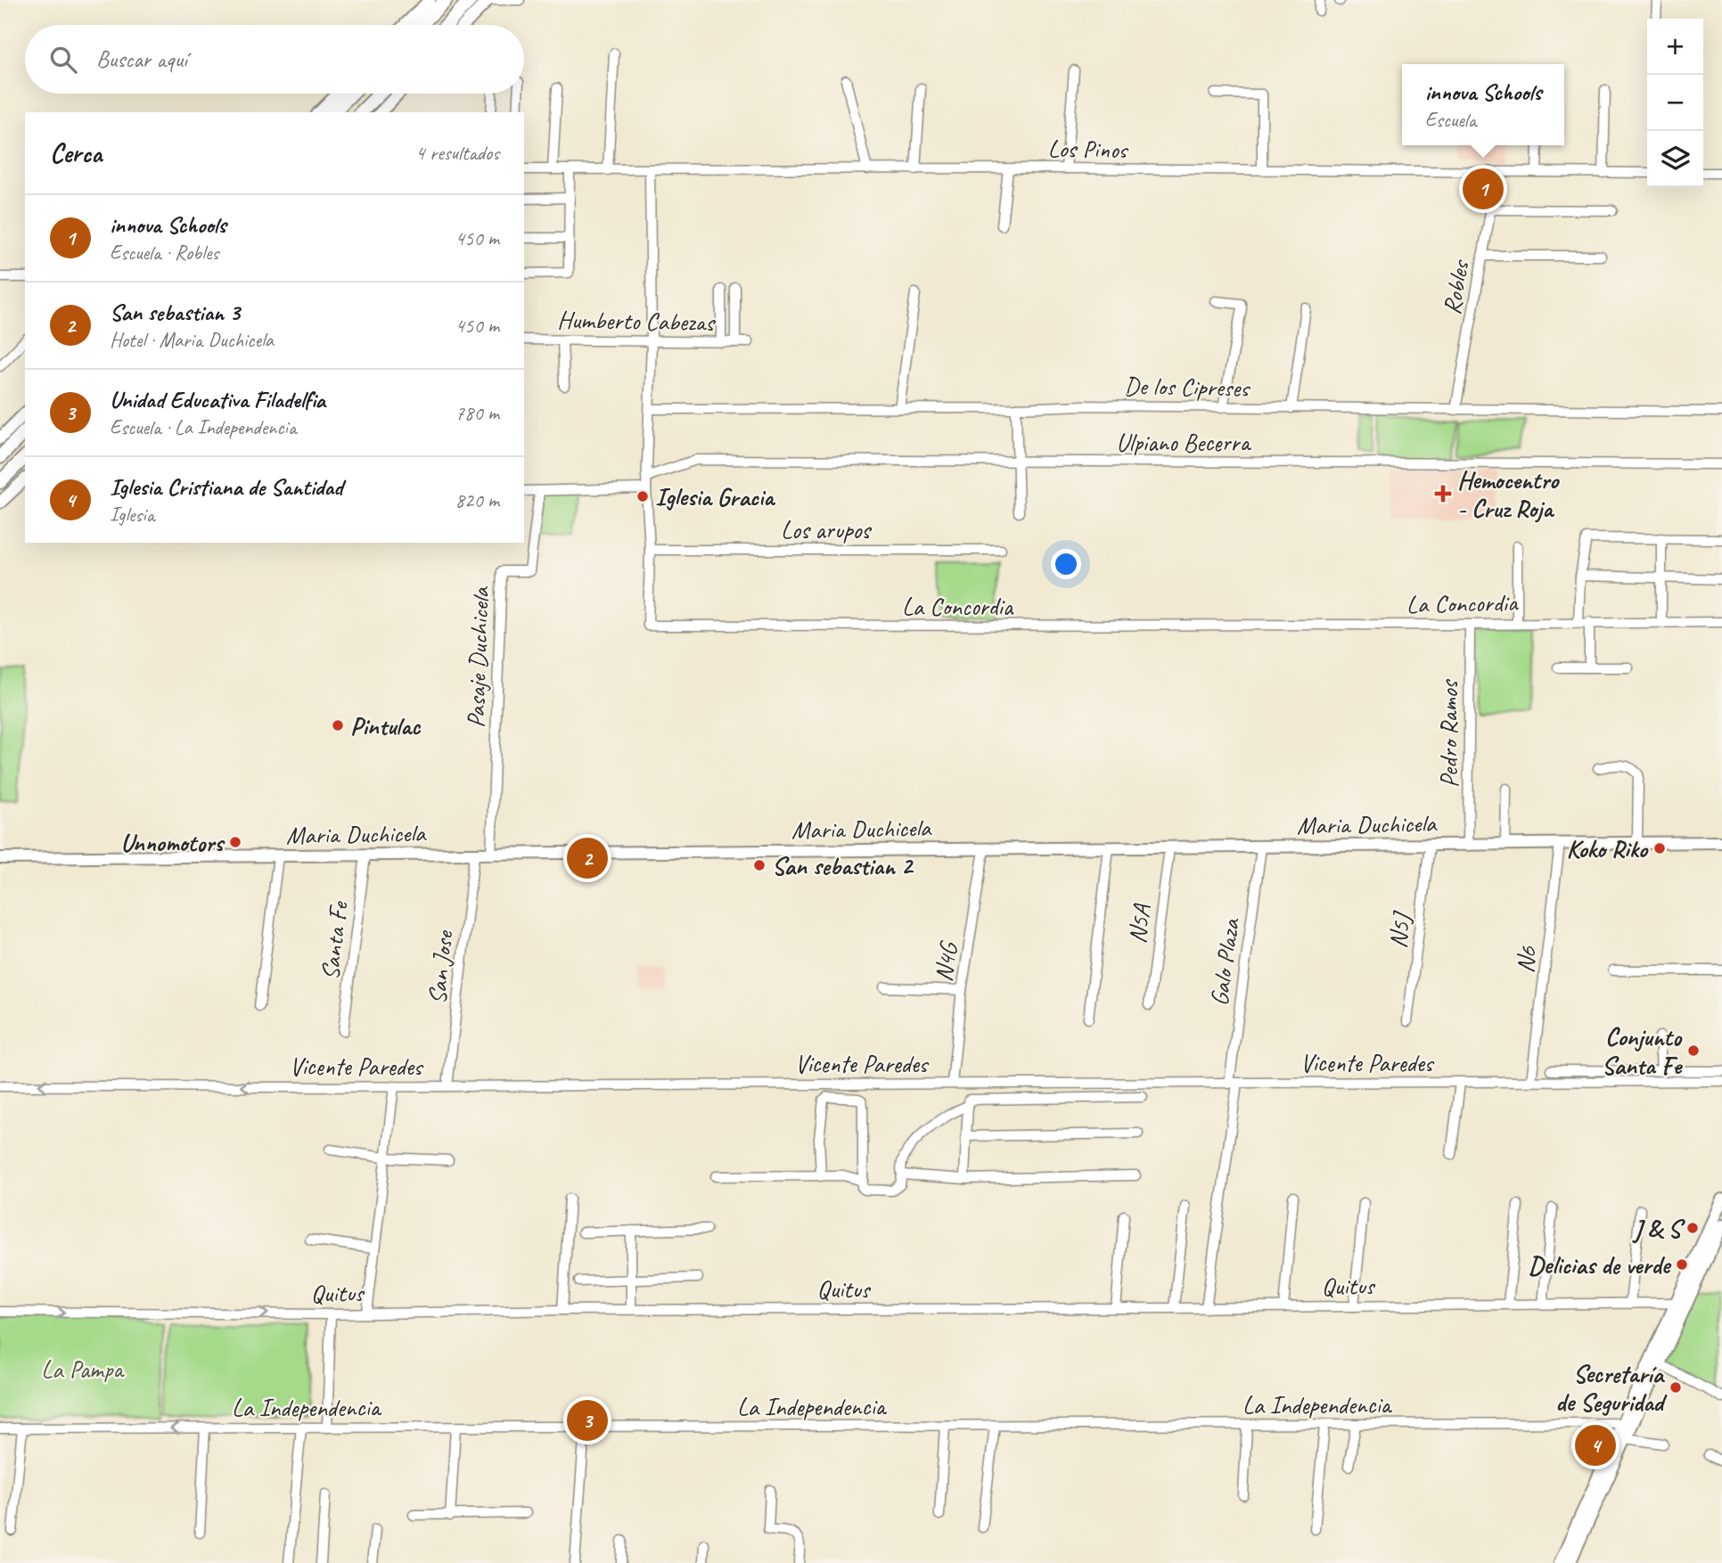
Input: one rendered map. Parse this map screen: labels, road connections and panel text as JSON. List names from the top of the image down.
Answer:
{
  "streets": {
    "main road": ["Maria Duchicela"],
    "street": [
      "Los Pinos",
      "Robles",
      "Humberto Cabezas",
      "De los Cipreses",
      "Ulpiano Becerra",
      "Los arupos",
      "La Concordia",
      "Pasaje Duchicela",
      "Pedro Ramos",
      "N5A",
      "N5J",
      "Santa Fe",
      "N6",
      "N4G",
      "Galo Plaza",
      "San Jose",
      "Vicente Paredes",
      "Quitus",
      "La Independencia"
    ]
  },
  "crossings": [
    ["Los Pinos", "Robles"],
    ["Los Pinos", "La Concordia"],
    ["Robles", "De los Cipreses"],
    ["Humberto Cabezas", "La Concordia"],
    ["De los Cipreses", "La Concordia"],
    ["Ulpiano Becerra", "La Concordia"],
    ["Los arupos", "La Concordia"],
    ["La Concordia", "Pedro Ramos"],
    ["Pasaje Duchicela", "Maria Duchicela"],
    ["Pedro Ramos", "Maria Duchicela"],
    ["Maria Duchicela", "N5A"],
    ["Maria Duchicela", "N5J"],
    ["Maria Duchicela", "Santa Fe"],
    ["Maria Duchicela", "N6"],
    ["Maria Duchicela", "N4G"],
    ["Maria Duchicela", "Galo Plaza"],
    ["Maria Duchicela", "San Jose"],
    ["N6", "Vicente Paredes"],
    ["N4G", "Vicente Paredes"],
    ["Galo Plaza", "Vicente Paredes"],
    ["Galo Plaza", "Quitus"],
    ["San Jose", "Vicente Paredes"]
  ],
  "parks": ["La Pampa"],
  "places": {
    "health": ["Hemocentro - Cruz Roja"],
    "other": [
      "Iglesia Gracia",
      "Pintulac",
      "Unnomotors",
      "Koko Riko",
      "San sebastian 2",
      "Conjunto Santa Fe",
      "J & S",
      "Delicias de verde",
      "Secretaría de Seguridad"
    ]
  },
  "page": {
    "map_buttons": ["+", "−"],
    "search": "Buscar aquí",
    "popup": ["innova Schools", "Escuela"],
    "heading": ["Cerca", "4 resultados"],
    "pins": [
      "1",
      "2",
      "3",
      "4"
    ],
    "list": [
      {
        "mark": "1",
        "name": "innova Schools",
        "note": "Escuela · Robles",
        "value": "450 m"
      },
      {
        "mark": "2",
        "name": "San sebastian 3",
        "note": "Hotel · Maria Duchicela",
        "value": "450 m"
      },
      {
        "mark": "3",
        "name": "Unidad Educativa Filadelfia",
        "note": "Escuela · La Independencia",
        "value": "780 m"
      },
      {
        "mark": "4",
        "name": "Iglesia Cristiana de Santidad",
        "note": "Iglesia",
        "value": "820 m"
      }
    ]
  }
}
